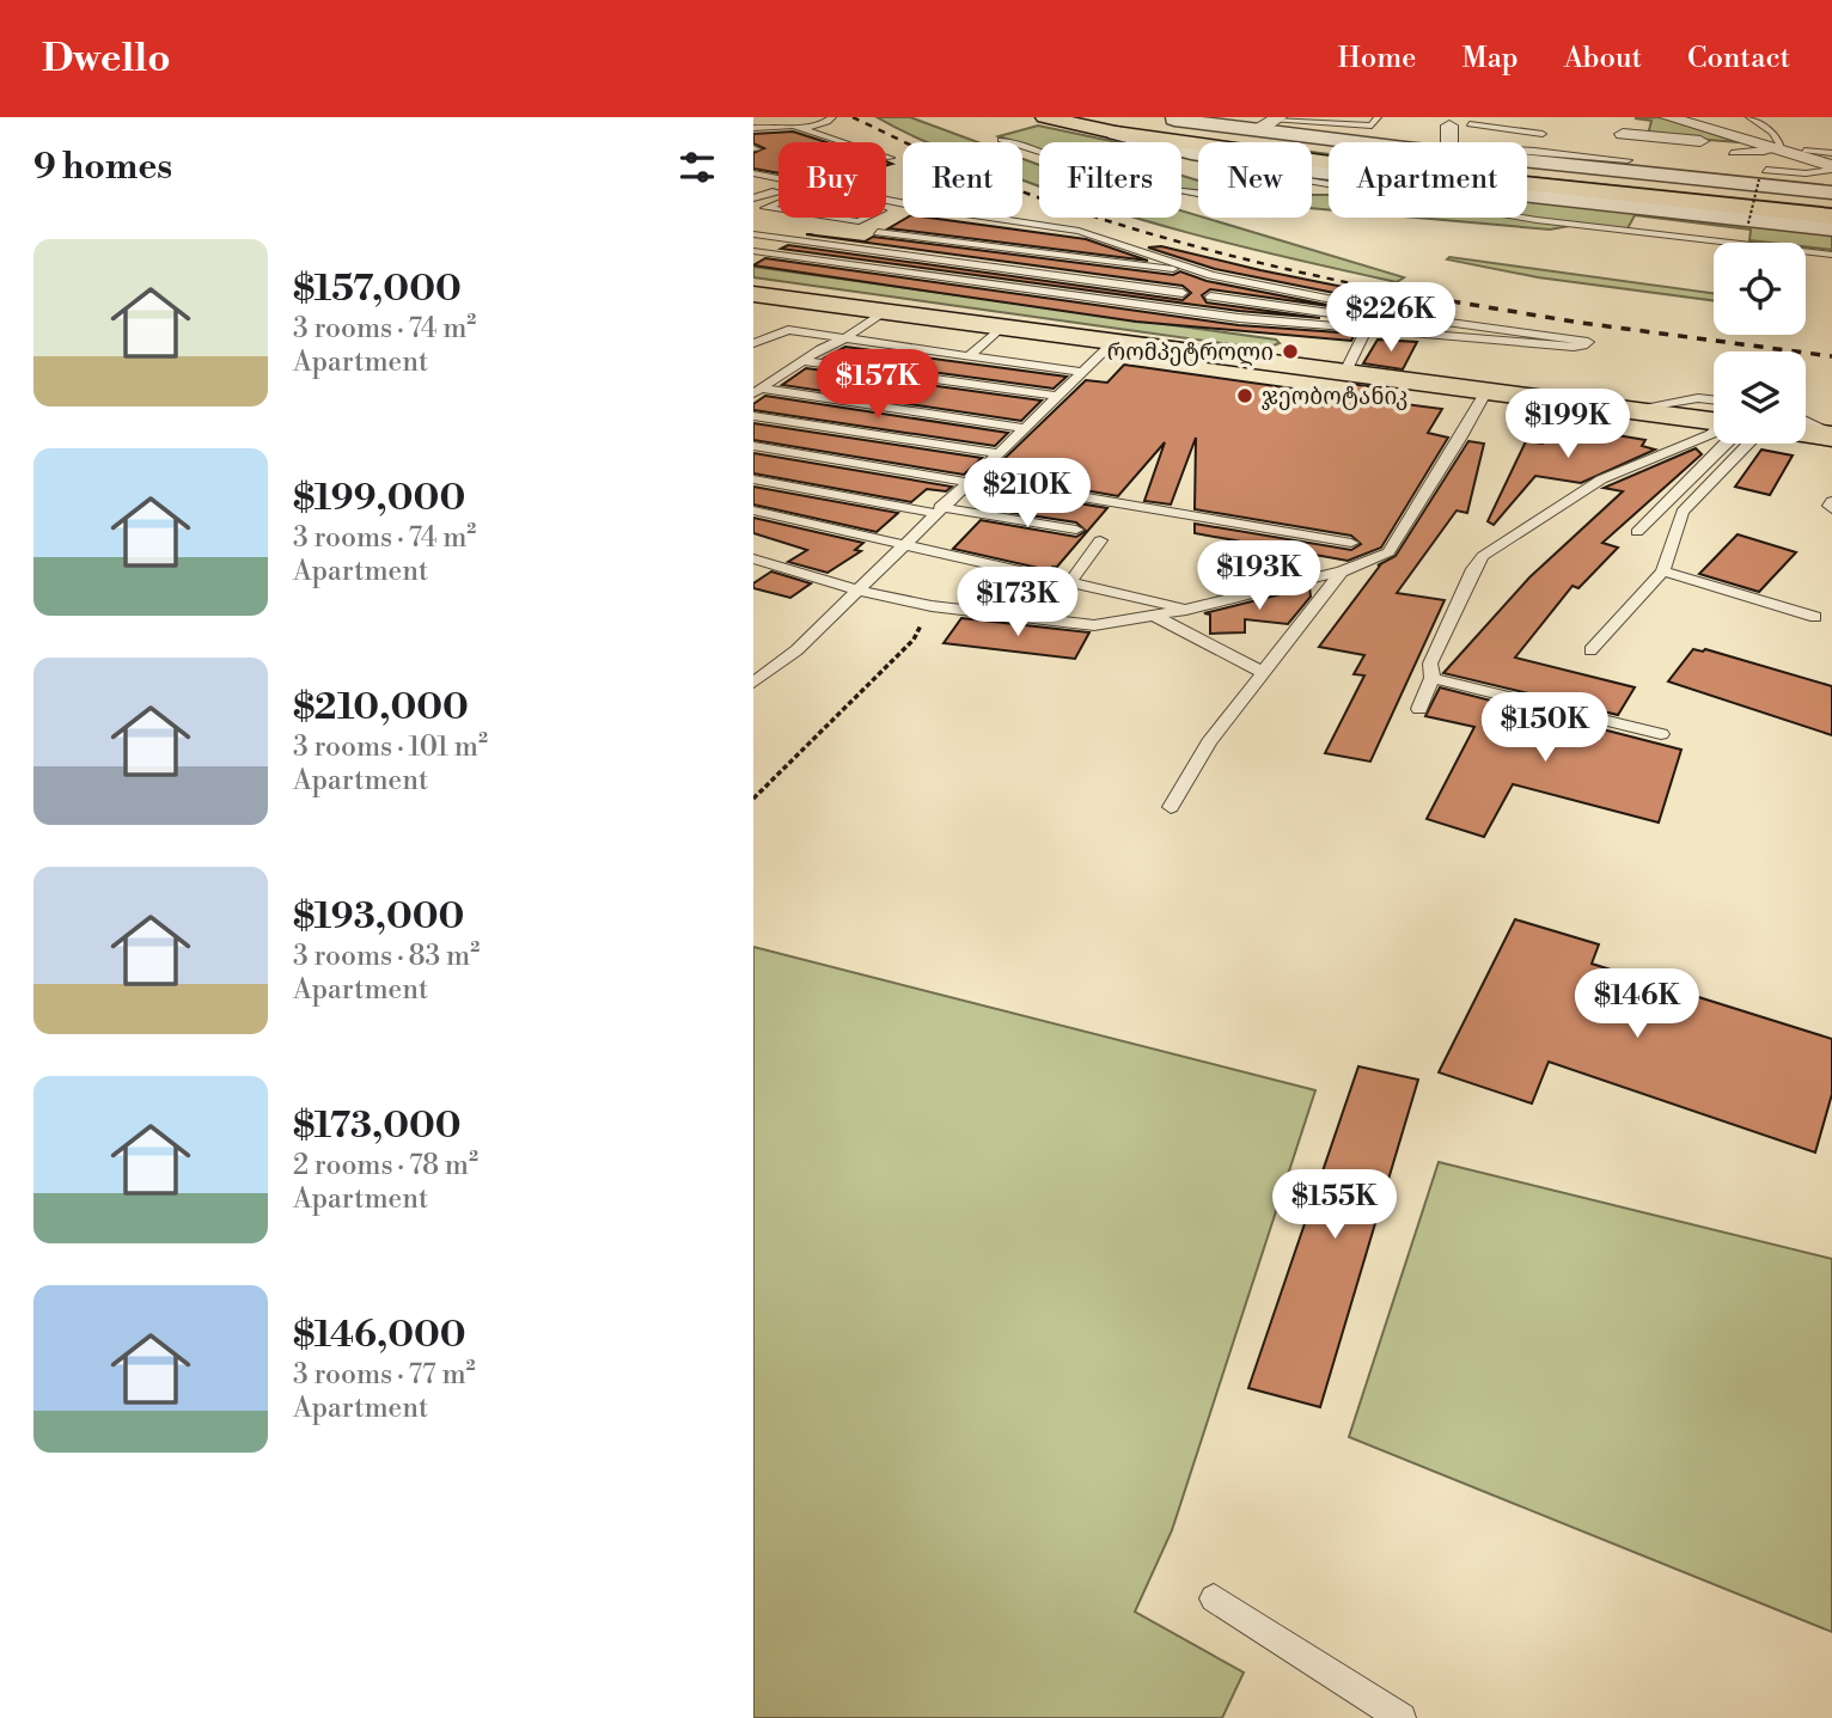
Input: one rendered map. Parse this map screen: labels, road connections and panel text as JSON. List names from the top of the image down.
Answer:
{
  "places": ["რომპეტროლი", "ჯეობოტანიკ"],
  "page": {
    "header": "Dwello",
    "nav": [
      "Home",
      "Map",
      "About",
      "Contact"
    ],
    "heading": "9 homes",
    "chip": [
      "Buy",
      "Rent",
      "Filters",
      "New",
      "Apartment"
    ],
    "list": [
      {
        "name": "$157,000",
        "note": "3 rooms · 74 m² · Apartment"
      },
      {
        "name": "$199,000",
        "note": "3 rooms · 74 m² · Apartment"
      },
      {
        "name": "$210,000",
        "note": "3 rooms · 101 m² · Apartment"
      },
      {
        "name": "$193,000",
        "note": "3 rooms · 83 m² · Apartment"
      },
      {
        "name": "$173,000",
        "note": "2 rooms · 78 m² · Apartment"
      },
      {
        "name": "$146,000",
        "note": "3 rooms · 77 m² · Apartment"
      }
    ],
    "price": [
      "$226K",
      "$157K",
      "$199K",
      "$210K",
      "$193K",
      "$173K",
      "$150K",
      "$146K",
      "$155K"
    ]
  }
}
